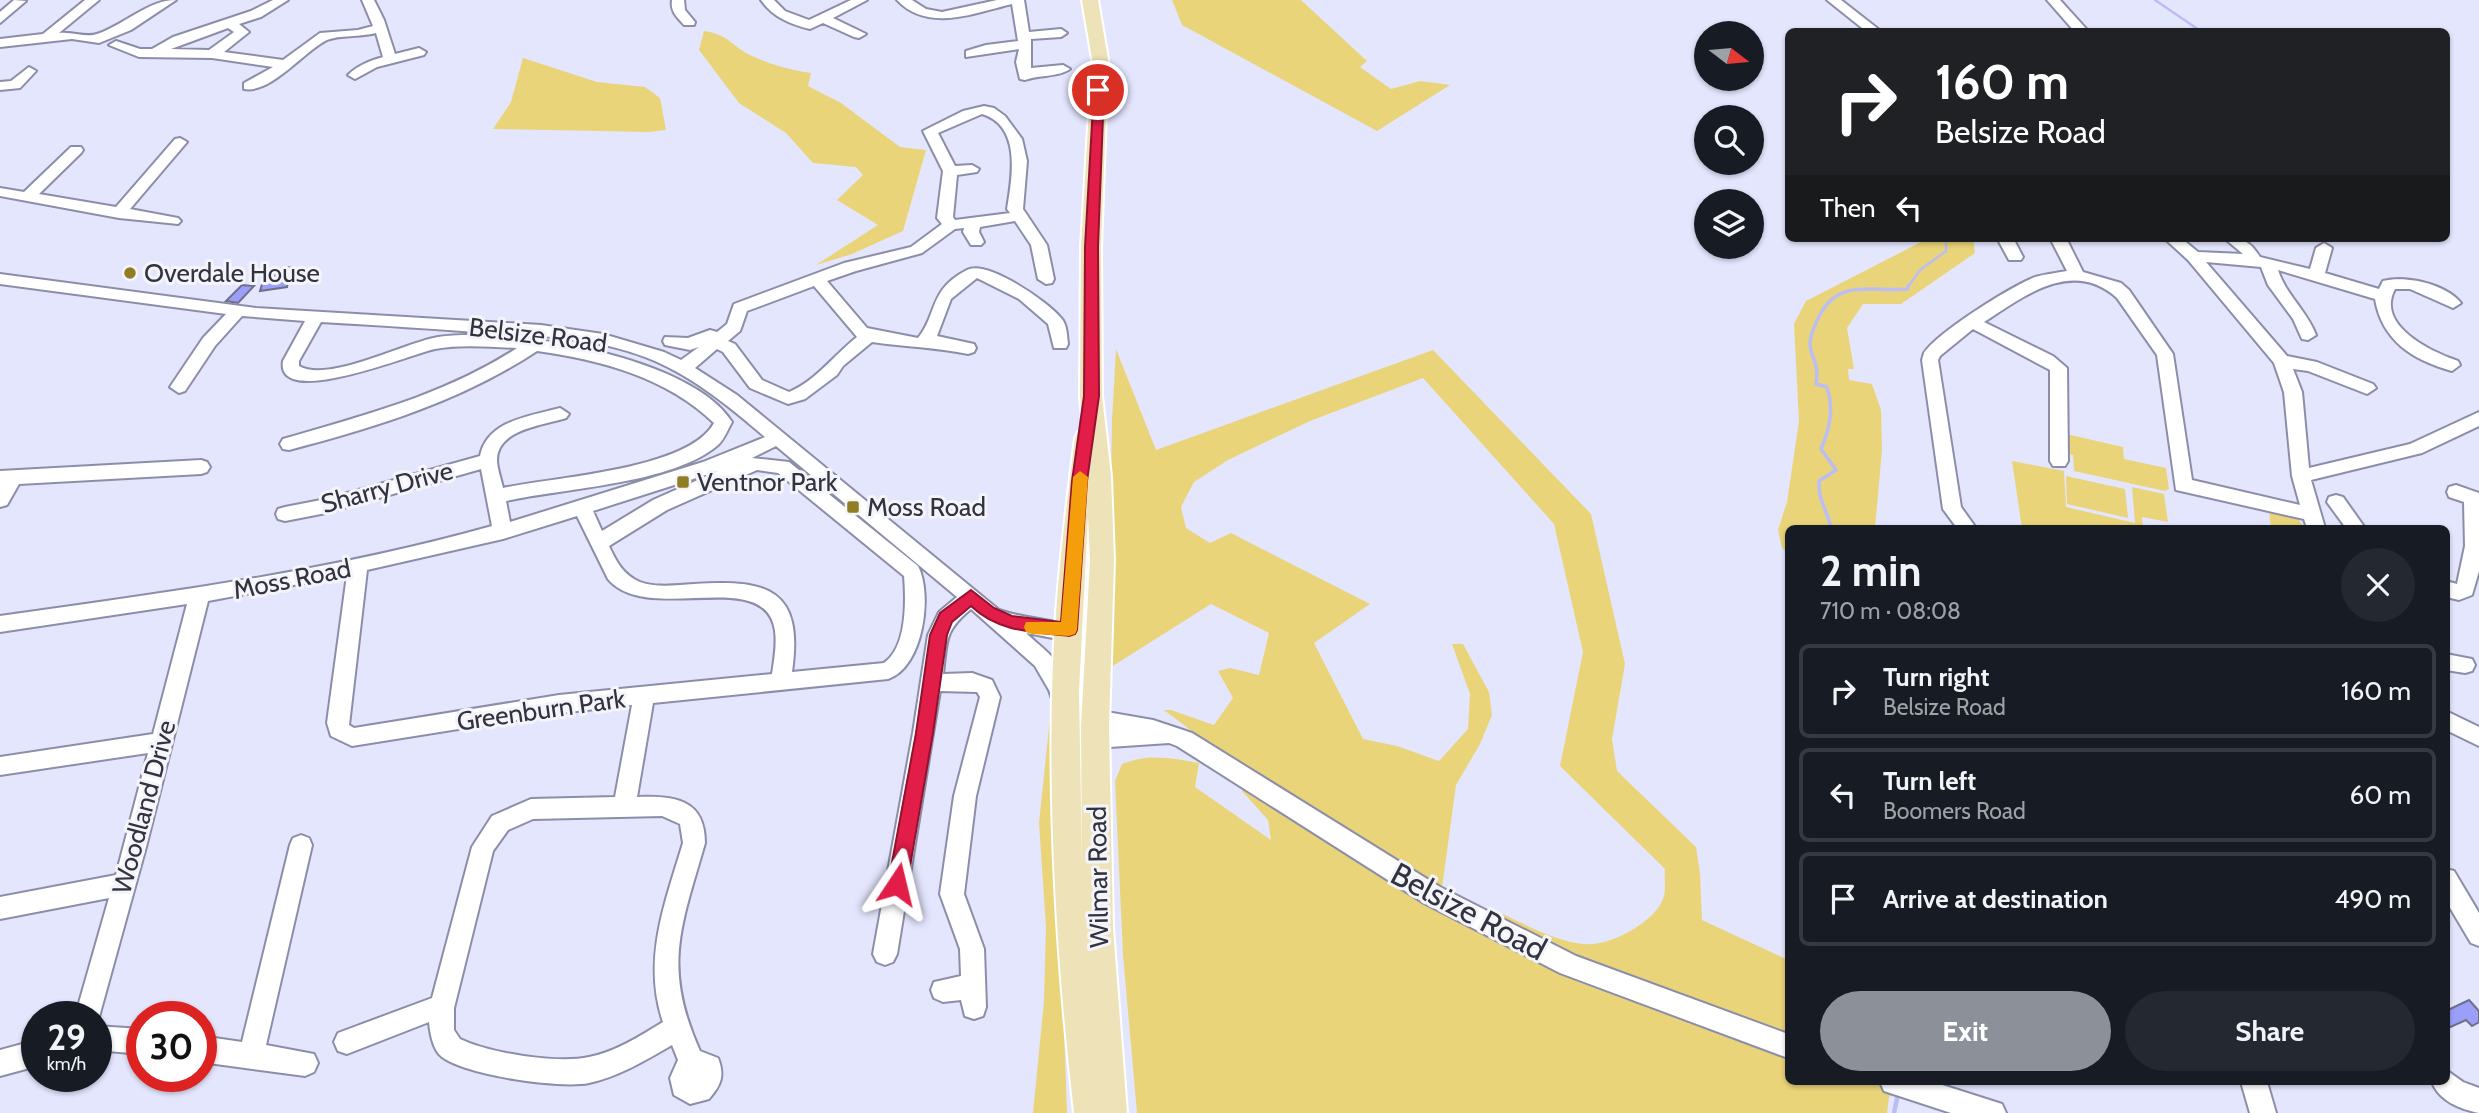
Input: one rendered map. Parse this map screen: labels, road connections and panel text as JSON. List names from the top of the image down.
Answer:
{
  "streets": {
    "main road": ["Wilmar Road"],
    "street": [
      "Belsize Road",
      "Sharry Drive",
      "Moss Road",
      "Greenburn Park",
      "Woodland Drive"
    ]
  },
  "crossings": [
    ["Belsize Road", "Moss Road"],
    ["Belsize Road", "Wilmar Road"],
    ["Sharry Drive", "Moss Road"],
    ["Moss Road", "Greenburn Park"],
    ["Moss Road", "Woodland Drive"]
  ],
  "places": {
    "other": ["Overdale House"],
    "transit": ["Ventnor Park", "Moss Road"]
  },
  "north": "right",
  "page": {
    "turn": ["160 m", "Belsize Road"],
    "then": "Then",
    "heading": ["2 min", "710 m · 08:08"],
    "list": [
      {
        "name": "Turn right",
        "note": "Belsize Road",
        "value": "160 m"
      },
      {
        "name": "Turn left",
        "note": "Boomers Road",
        "value": "60 m"
      },
      {
        "name": "Arrive at destination",
        "value": "490 m"
      }
    ],
    "buttons": ["Exit", "Share"],
    "speed": "29 km/h",
    "limit": "30"
  }
}
